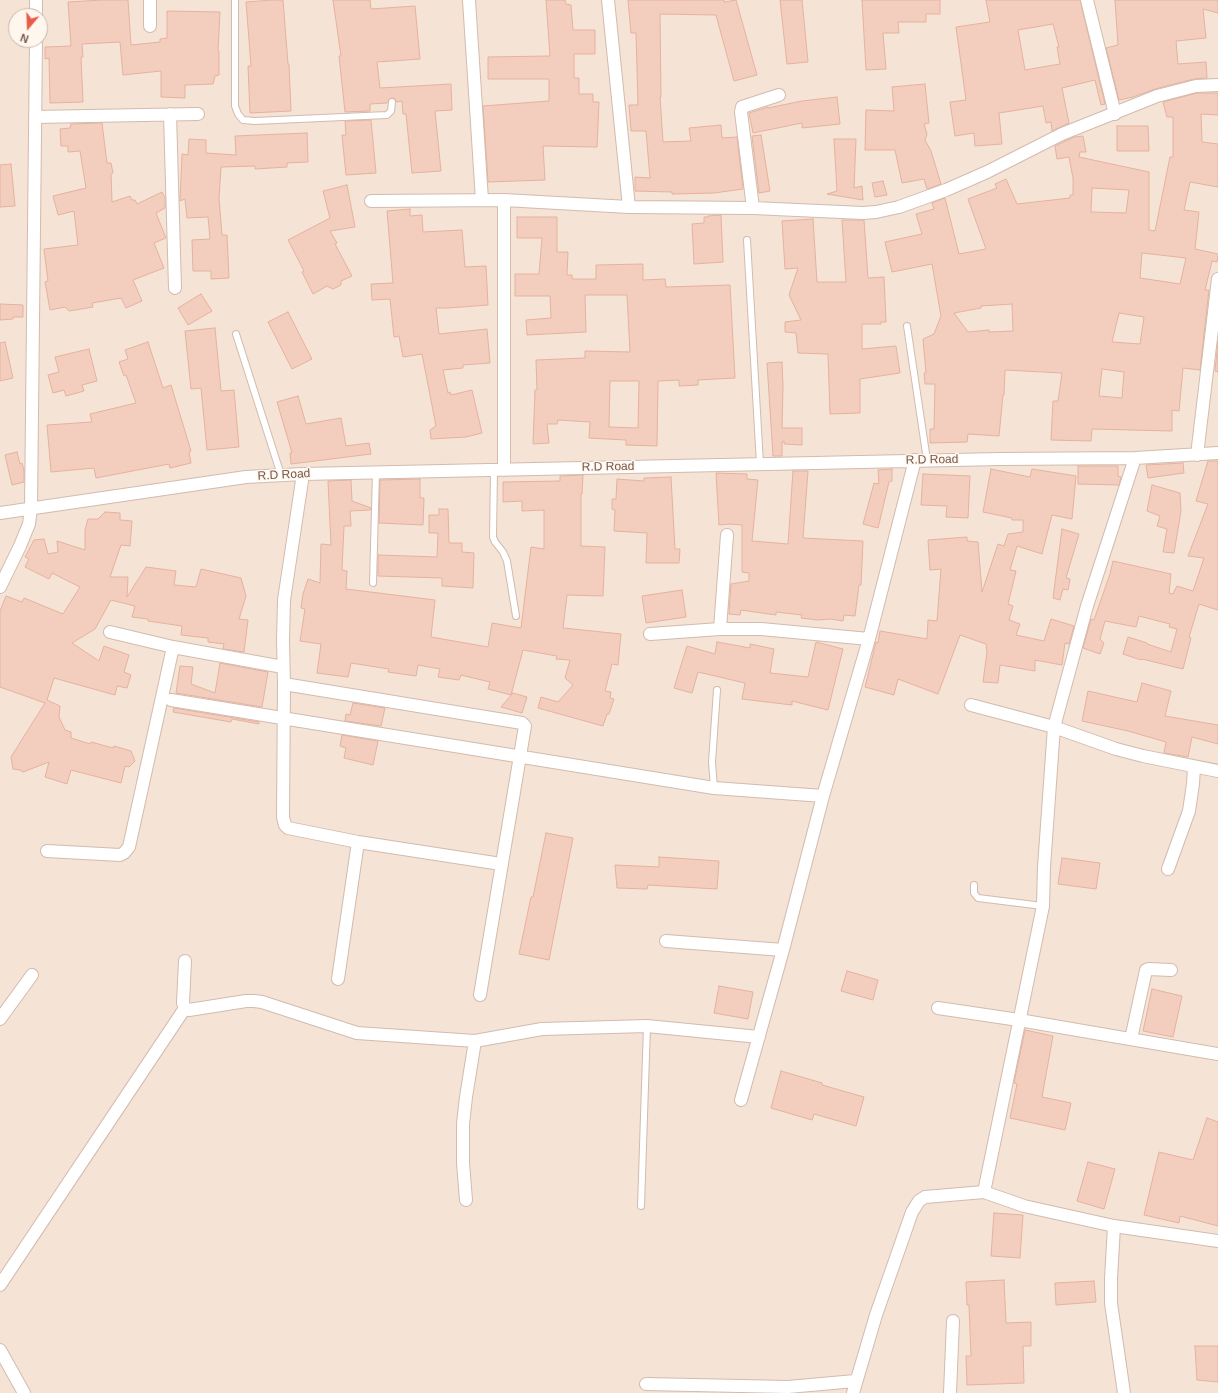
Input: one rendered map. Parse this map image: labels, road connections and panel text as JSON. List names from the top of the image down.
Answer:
{
  "streets": {
    "street": ["R.D Road"]
  },
  "north": "bottom"
}
